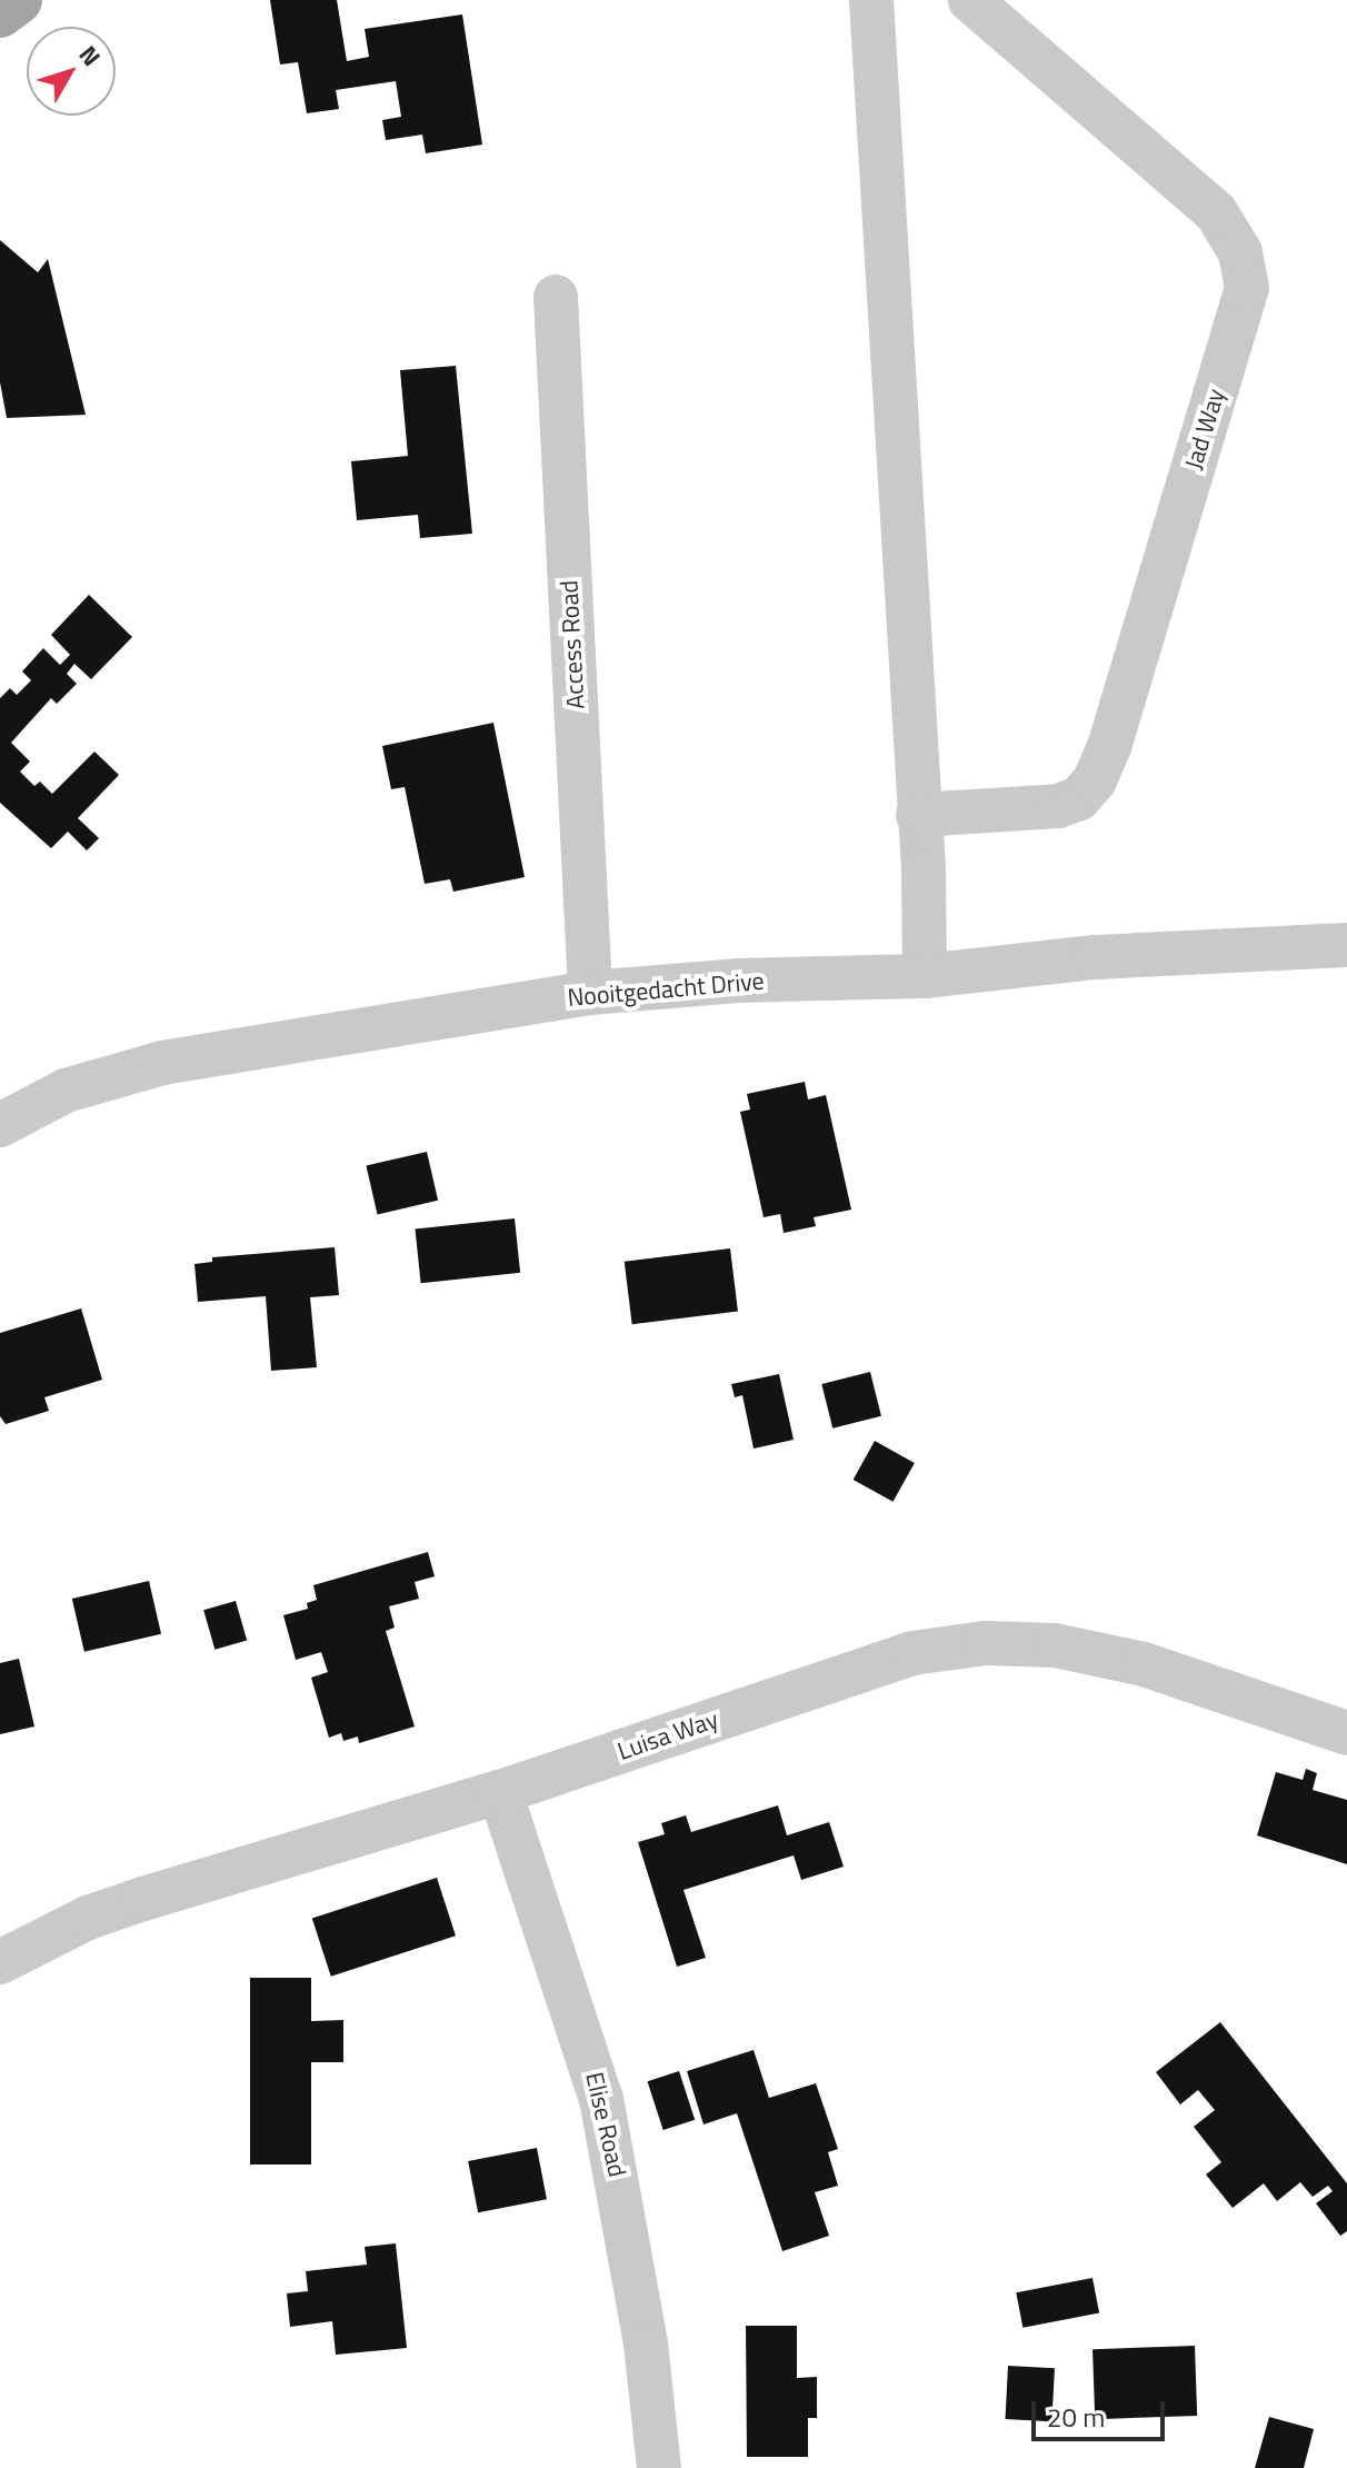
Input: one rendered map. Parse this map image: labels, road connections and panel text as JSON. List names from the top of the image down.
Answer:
{
  "streets": {
    "street": [
      "Jad Way",
      "Access Road",
      "Nooitgedacht Drive",
      "Luisa Way",
      "Elise Road"
    ]
  },
  "crossings": [
    ["Access Road", "Nooitgedacht Drive"],
    ["Luisa Way", "Elise Road"]
  ],
  "scale_bar": "20 m",
  "north": "top right"
}
